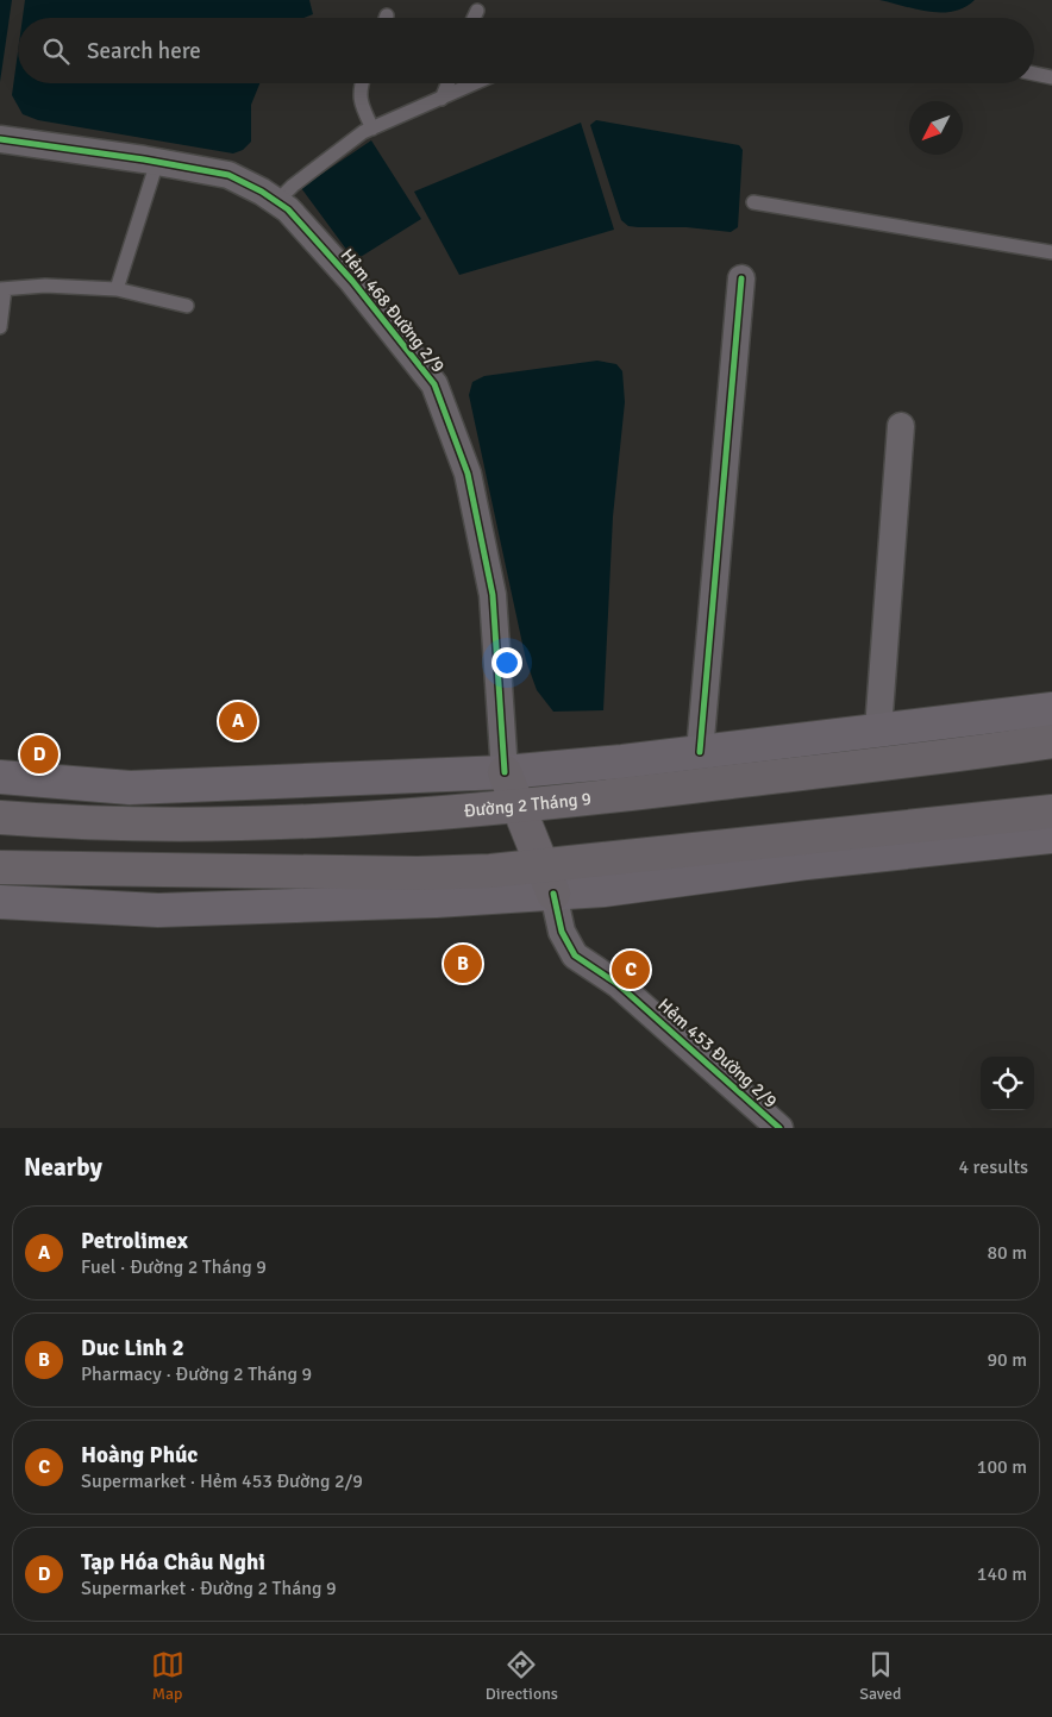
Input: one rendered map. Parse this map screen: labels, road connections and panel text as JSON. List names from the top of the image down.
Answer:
{
  "streets": {
    "main road": ["Đường 2 Tháng 9"],
    "street": ["Hẻm 468 Đường 2/9", "Hẻm 453 Đường 2/9"]
  },
  "crossings": [
    ["Hẻm 468 Đường 2/9", "Đường 2 Tháng 9"]
  ],
  "north": "bottom left",
  "page": {
    "search": "Search here",
    "pins": [
      "A",
      "D",
      "B",
      "C"
    ],
    "heading": ["Nearby", "4 results"],
    "list": [
      {
        "mark": "A",
        "name": "Petrolimex",
        "note": "Fuel · Đường 2 Tháng 9",
        "value": "80 m"
      },
      {
        "mark": "B",
        "name": "Duc Linh 2",
        "note": "Pharmacy · Đường 2 Tháng 9",
        "value": "90 m"
      },
      {
        "mark": "C",
        "name": "Hoàng Phúc",
        "note": "Supermarket · Hẻm 453 Đường 2/9",
        "value": "100 m"
      },
      {
        "mark": "D",
        "name": "Tạp Hóa Châu Nghi",
        "note": "Supermarket · Đường 2 Tháng 9",
        "value": "140 m"
      }
    ],
    "nav": ["Map", "Directions", "Saved"]
  }
}
